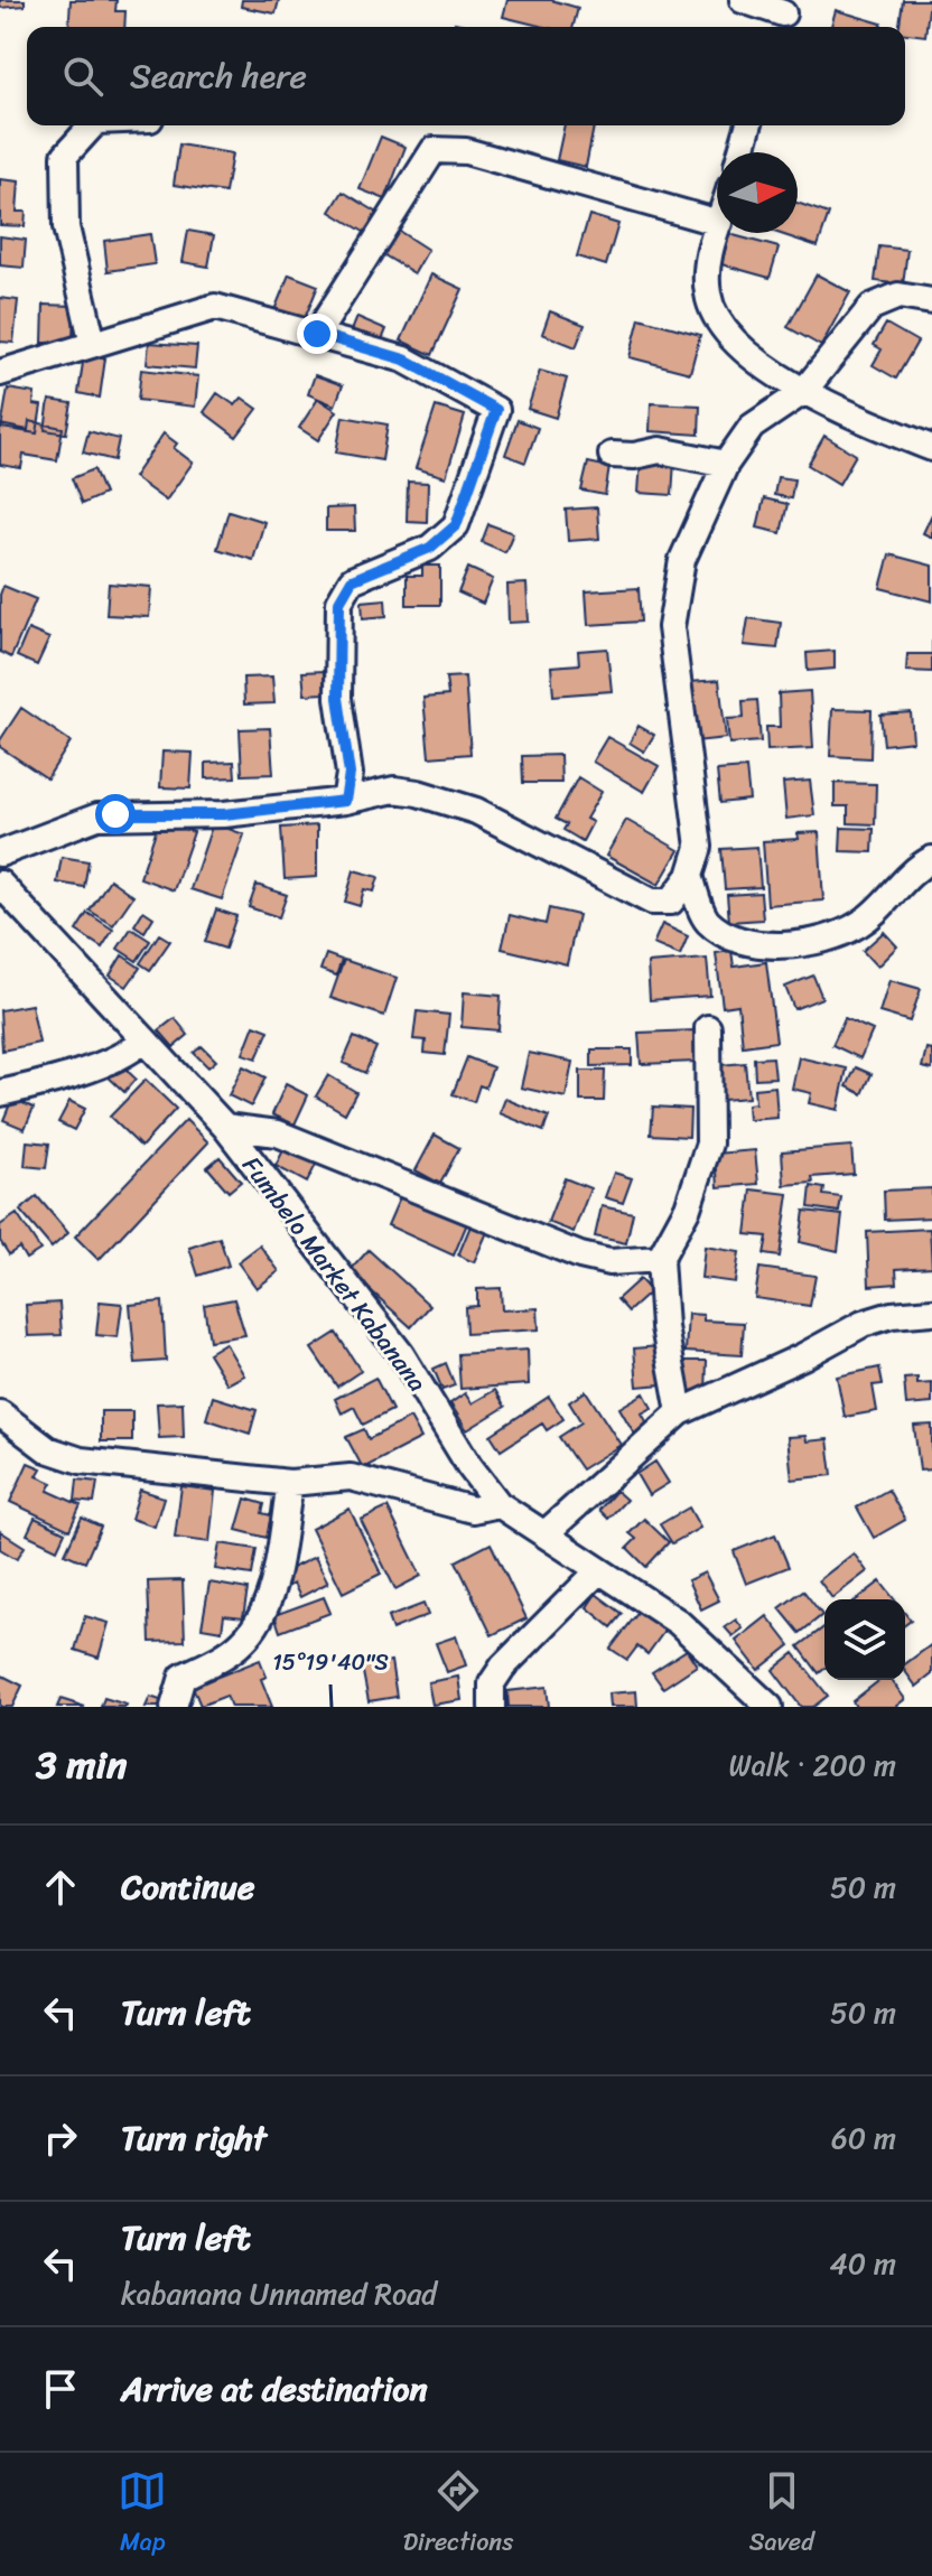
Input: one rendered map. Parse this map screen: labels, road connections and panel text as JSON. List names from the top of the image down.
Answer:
{
  "streets": {
    "street": ["Fumbelo Market Kabanana"]
  },
  "north": "right",
  "page": {
    "search": "Search here",
    "heading": ["3 min", "Walk · 200 m"],
    "list": [
      ["Continue", "50 m"],
      ["Turn left", "50 m"],
      ["Turn right", "60 m"],
      ["Turn left", "kabanana Unnamed Road", "40 m"],
      "Arrive at destination"
    ],
    "nav": ["Map", "Directions", "Saved"]
  },
  "coordinates": ["15°19'40\"S"]
}
